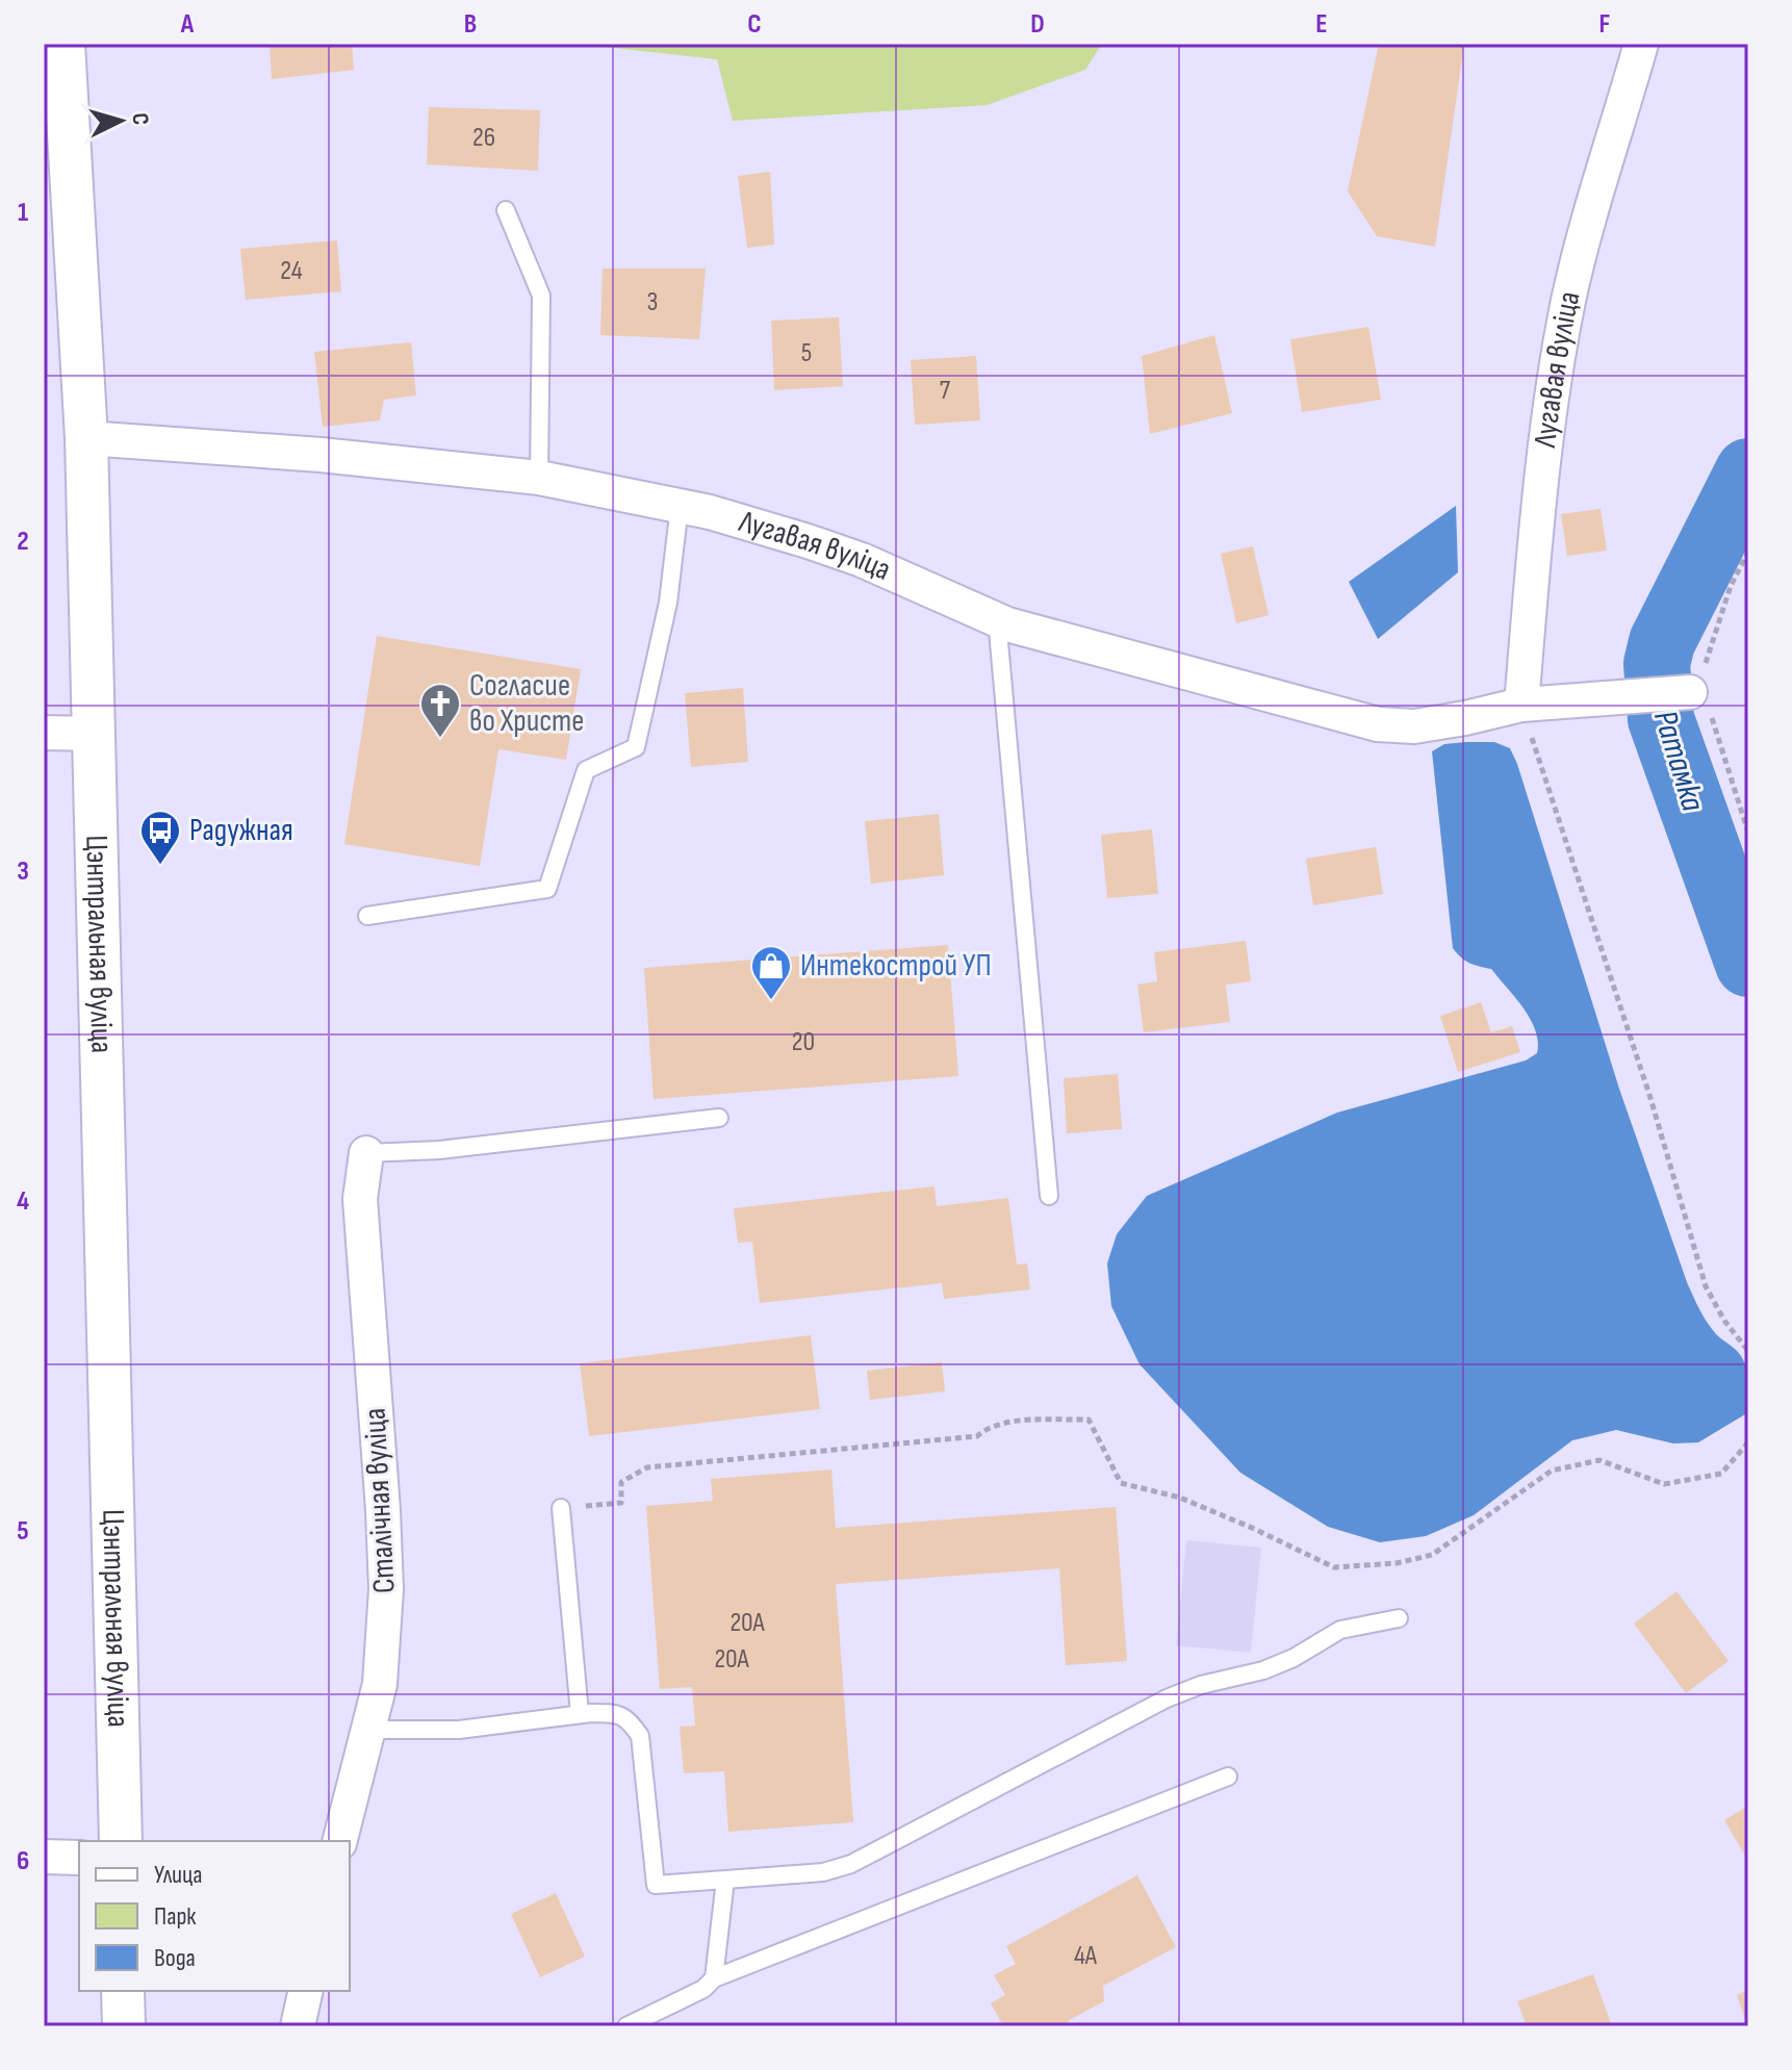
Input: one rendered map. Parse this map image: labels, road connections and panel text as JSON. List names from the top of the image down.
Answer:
{
  "streets": {
    "street": ["Лугавая вуліца", "Цэнтральная вуліца", "Сталічная вуліца"]
  },
  "crossings": [
    ["Лугавая вуліца", "Цэнтральная вуліца"]
  ],
  "water": ["Ратамка"],
  "places": {
    "church": ["Согласие во Христе"],
    "bus stop": ["Радужная"],
    "shop": ["Интекострой УП"]
  },
  "house_numbers": [
    "26",
    "24",
    "3",
    "5",
    "7",
    "20",
    "20А",
    "20А",
    "4А"
  ],
  "legend": ["Улица", "Парк", "Вода"],
  "north": "right",
  "grid": {
    "columns": [
      "A",
      "B",
      "C",
      "D",
      "E",
      "F"
    ],
    "rows": [
      "1",
      "2",
      "3",
      "4",
      "5",
      "6"
    ]
  }
}
